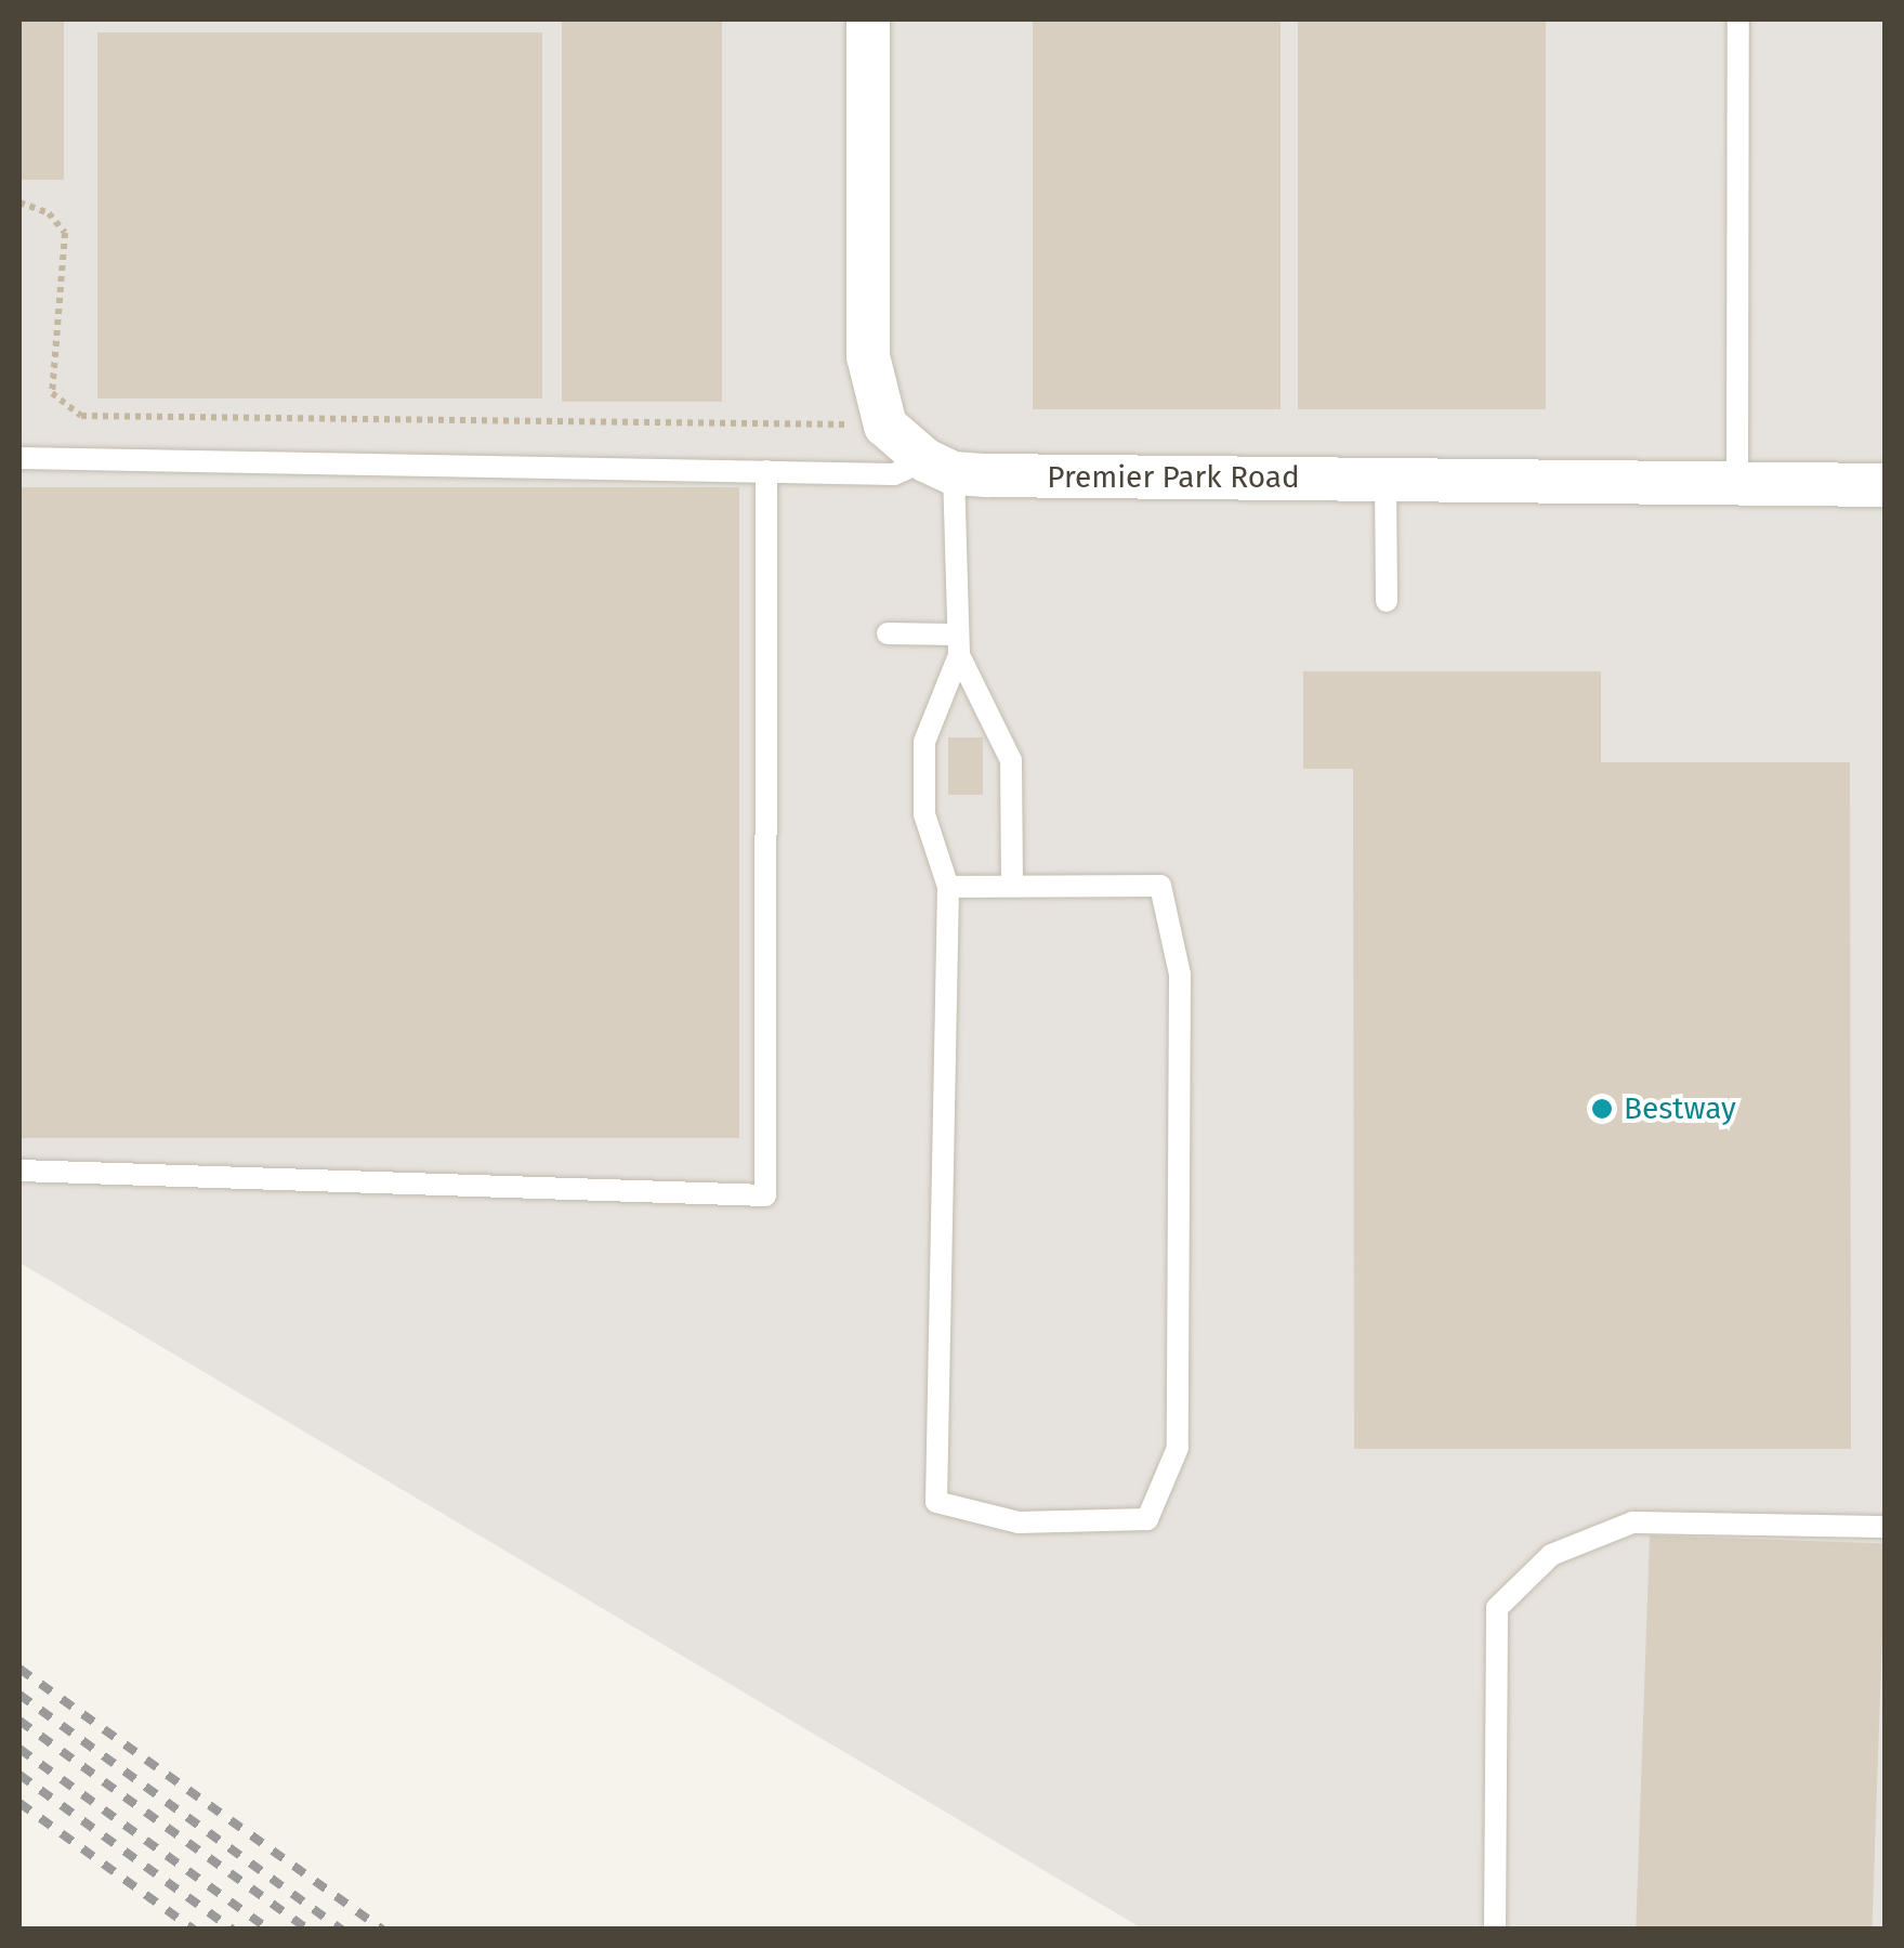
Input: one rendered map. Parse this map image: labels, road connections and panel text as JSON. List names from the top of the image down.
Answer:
{
  "streets": {
    "street": ["Premier Park Road"]
  },
  "places": ["Bestway"]
}
